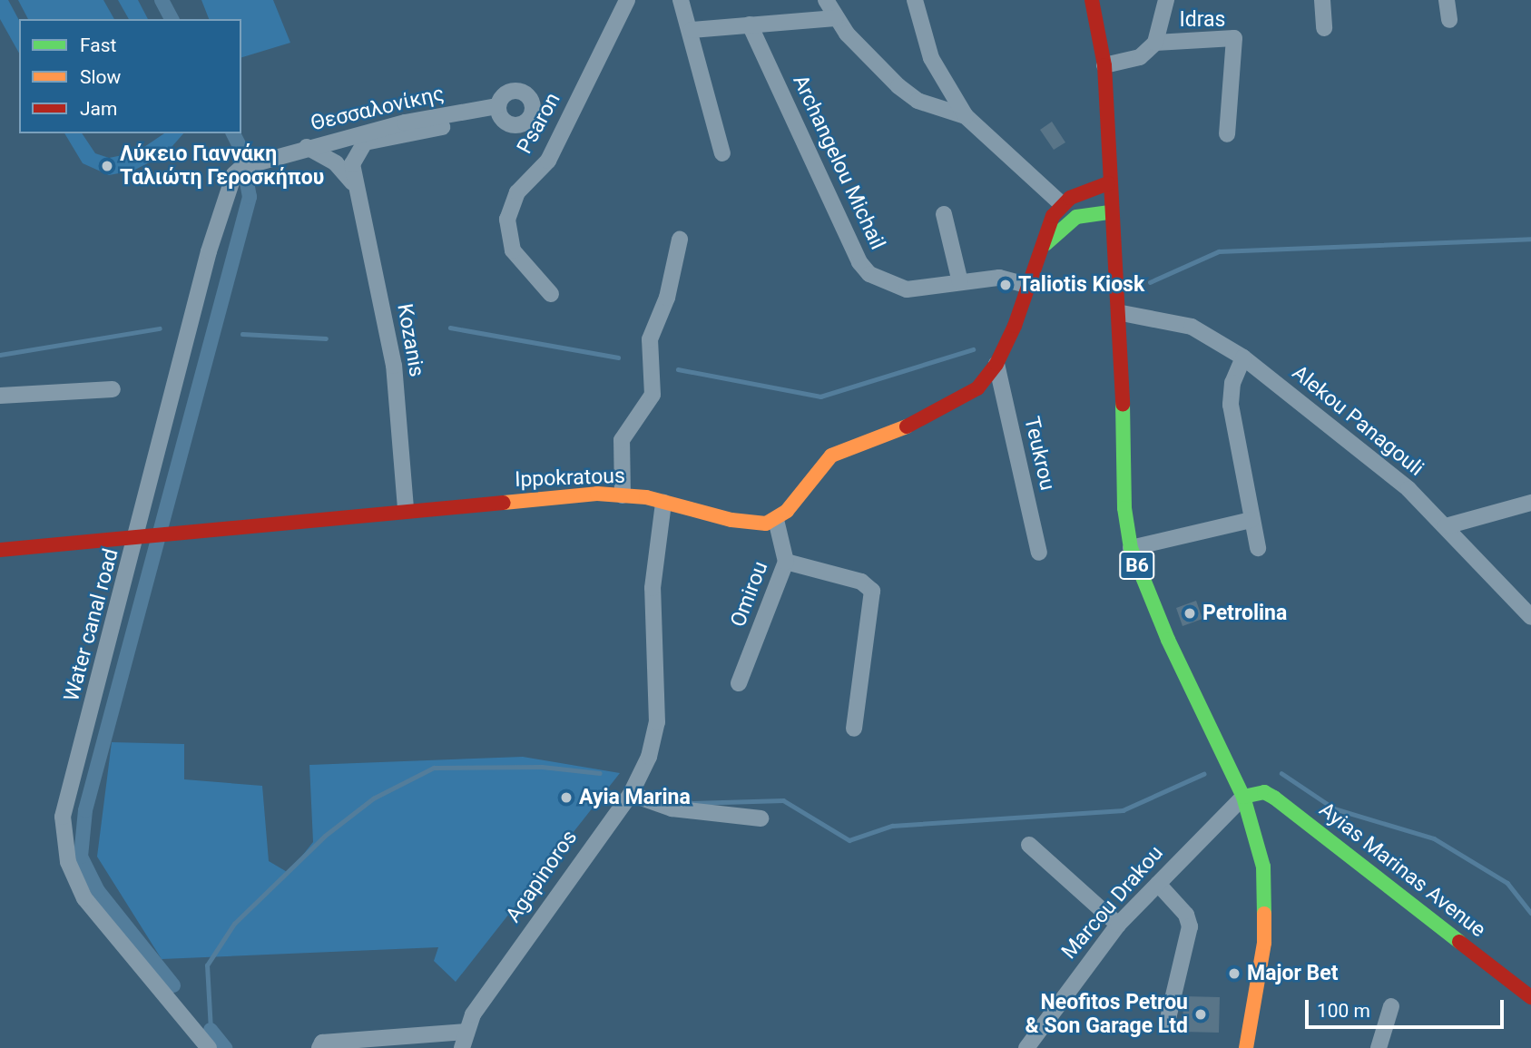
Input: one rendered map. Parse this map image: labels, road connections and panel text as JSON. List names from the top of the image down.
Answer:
{
  "streets": {
    "street": [
      "Idras",
      "Θεσσαλονίκης",
      "Psaron",
      "Archangelou Michail",
      "Kozanis",
      "Alekou Panagouli",
      "Teukrou",
      "Ippokratous",
      "B6",
      "Omirou",
      "Water canal road",
      "Ayias Marinas Avenue",
      "Agapinoros",
      "Marcou Drakou"
    ]
  },
  "crossings": [
    ["Θεσσαλονίκης", "Kozanis"],
    ["Θεσσαλονίκης", "Water canal road"],
    ["Kozanis", "Ippokratous"],
    ["Alekou Panagouli", "B6"],
    ["Ippokratous", "Omirou"],
    ["Ippokratous", "Water canal road"],
    ["Ippokratous", "Agapinoros"],
    ["B6", "Ayias Marinas Avenue"],
    ["B6", "Marcou Drakou"],
    ["Ayias Marinas Avenue", "Marcou Drakou"]
  ],
  "places": [
    "Λύκειο Γιαννάκη Ταλιώτη Γεροσκήπου",
    "Taliotis Kiosk",
    "Petrolina",
    "Ayia Marina",
    "Major Bet",
    "Neofitos Petrou & Son Garage Ltd"
  ],
  "legend": ["Fast", "Slow", "Jam"],
  "scale_bar": "100 m"
}
